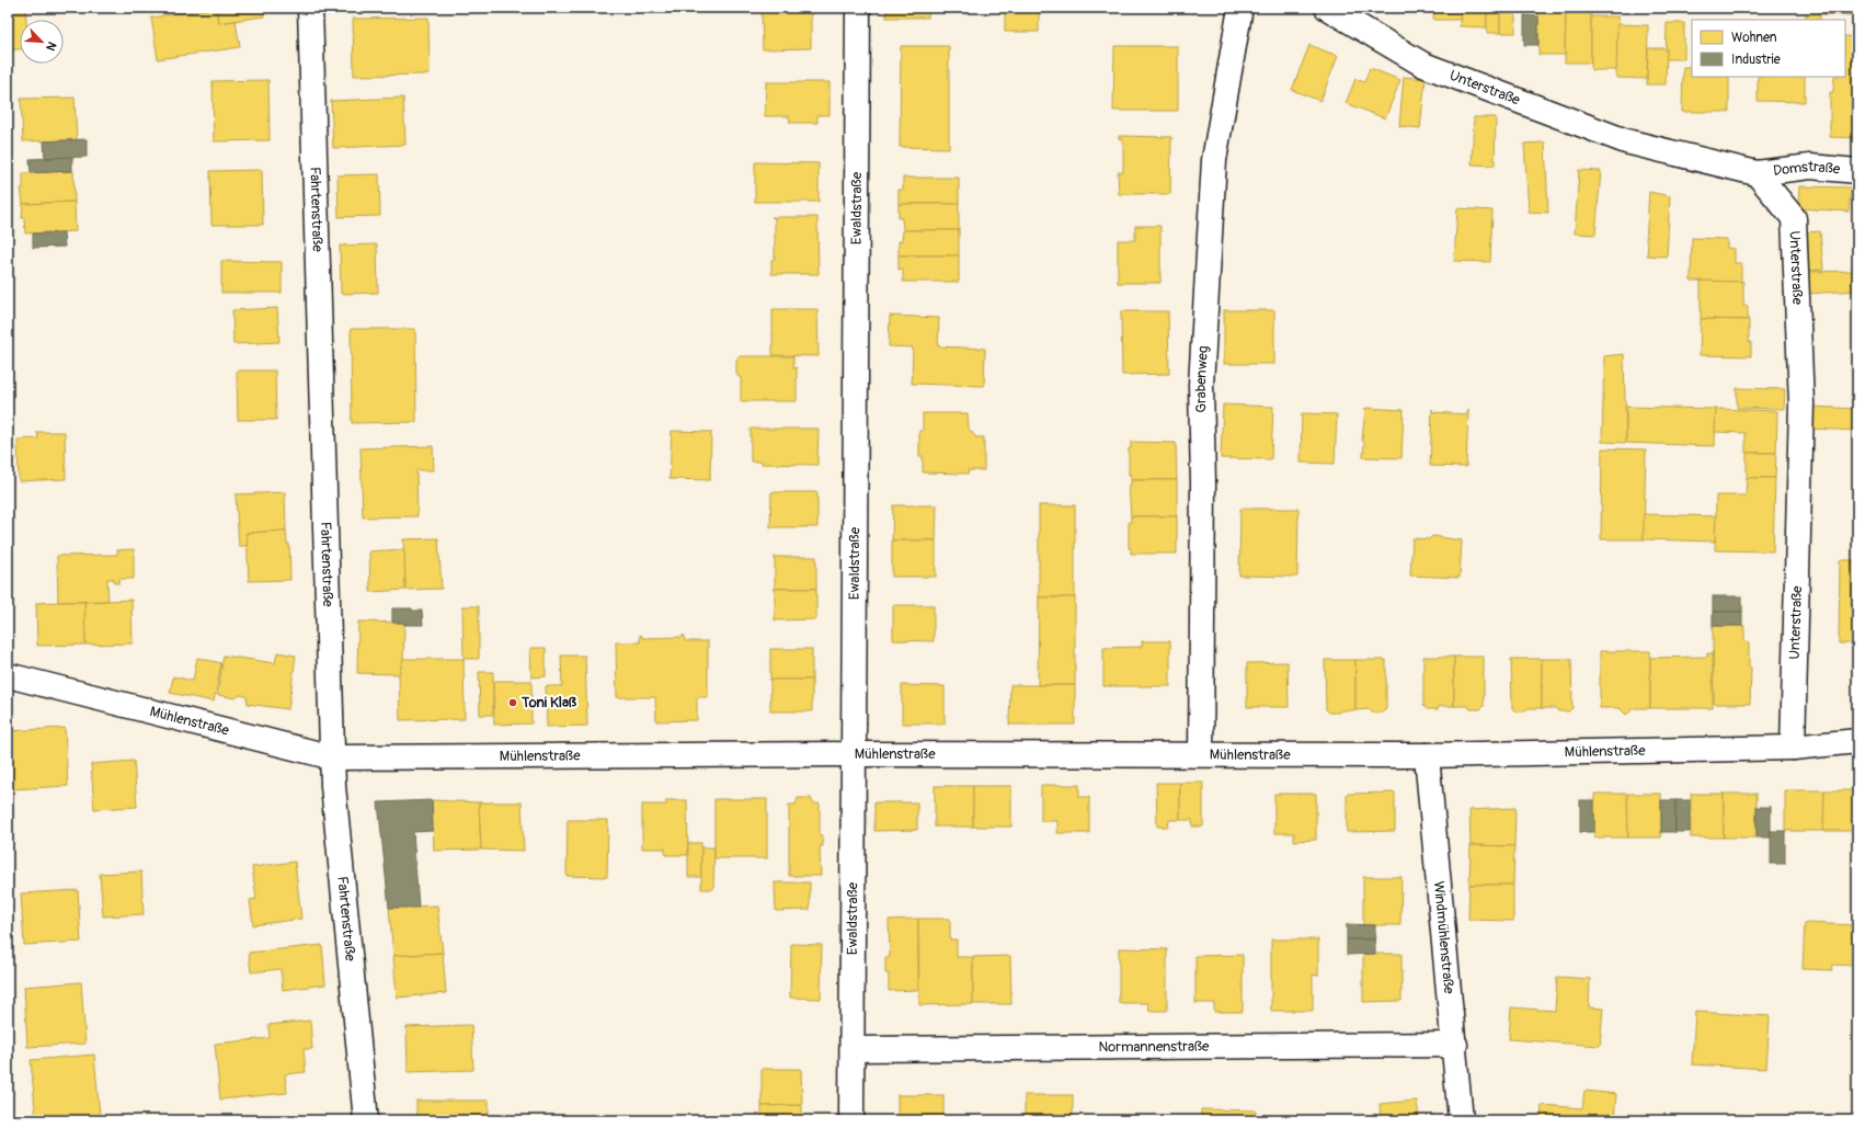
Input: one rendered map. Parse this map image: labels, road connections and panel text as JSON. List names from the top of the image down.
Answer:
{
  "streets": {
    "street": [
      "Unterstraße",
      "Domstraße",
      "Fahrtenstraße",
      "Ewaldstraße",
      "Grabenweg",
      "Mühlenstraße",
      "Windmühlenstraße",
      "Normannenstraße"
    ]
  },
  "crossings": [
    ["Unterstraße", "Domstraße"],
    ["Unterstraße", "Mühlenstraße"],
    ["Fahrtenstraße", "Mühlenstraße"],
    ["Ewaldstraße", "Mühlenstraße"],
    ["Ewaldstraße", "Normannenstraße"],
    ["Grabenweg", "Mühlenstraße"],
    ["Mühlenstraße", "Windmühlenstraße"],
    ["Windmühlenstraße", "Normannenstraße"]
  ],
  "places": ["Toni Klaß"],
  "legend": ["Wohnen", "Industrie"],
  "north": "bottom right"
}
